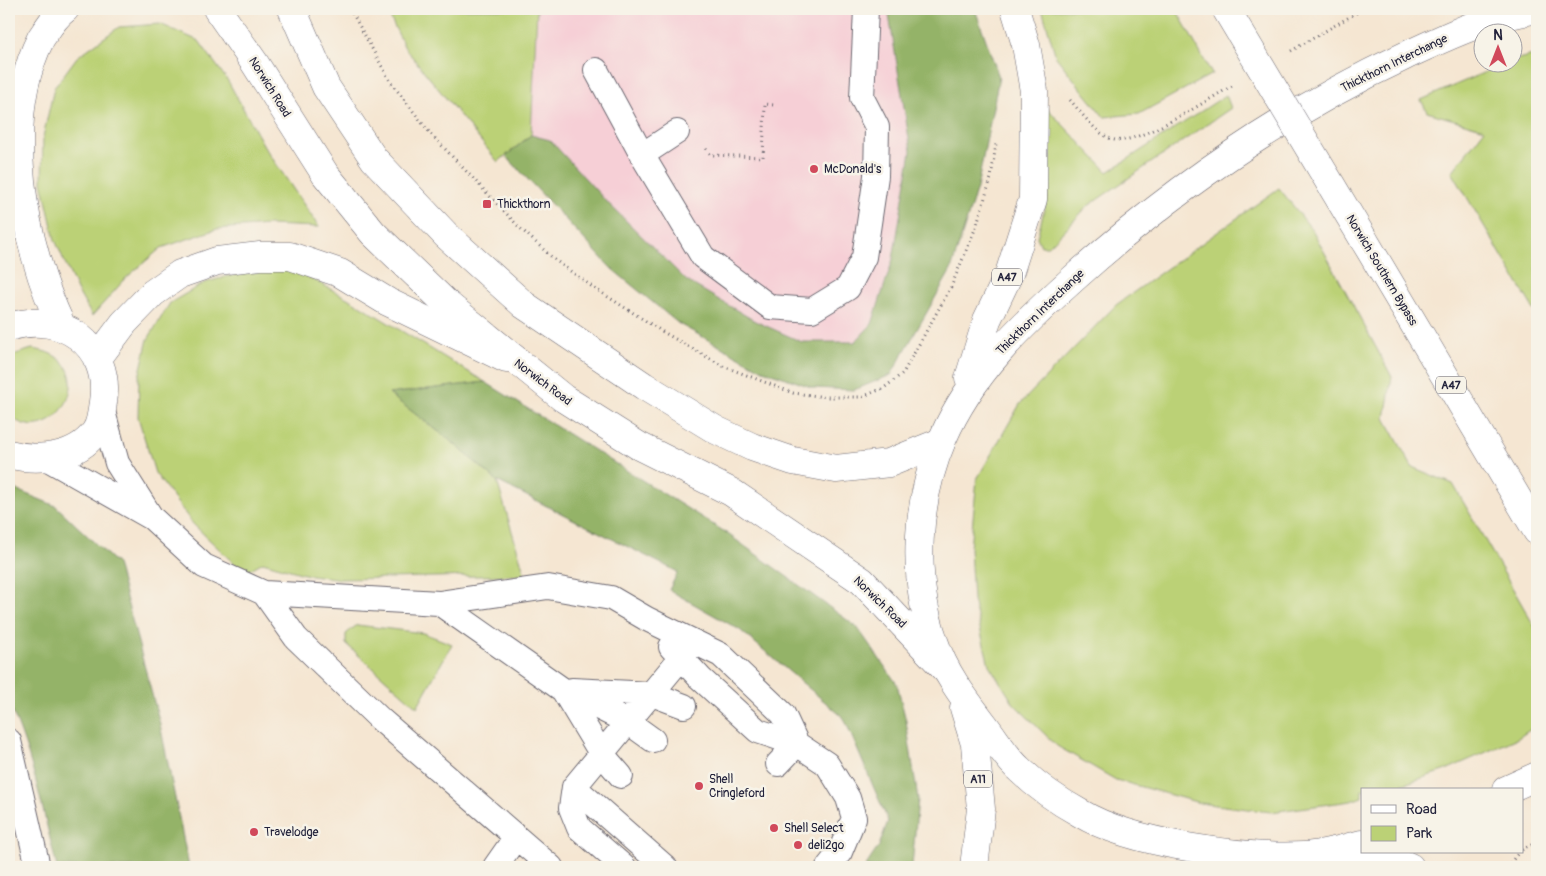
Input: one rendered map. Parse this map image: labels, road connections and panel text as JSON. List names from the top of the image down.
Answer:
{
  "streets": {
    "main road": [
      "Thickthorn Interchange",
      "Norwich Road",
      "Norwich Southern Bypass",
      "A47",
      "A11"
    ]
  },
  "crossings": [
    ["Thickthorn Interchange", "Norwich Road"],
    ["Thickthorn Interchange", "A47"],
    ["Thickthorn Interchange", "A11"],
    ["Norwich Road", "A11"]
  ],
  "places": {
    "other": [
      "McDonald's",
      "Shell Cringleford",
      "Shell Select",
      "Travelodge",
      "deli2go"
    ],
    "transit": ["Thickthorn"]
  },
  "legend": ["Road", "Park"],
  "north": "top"
}
